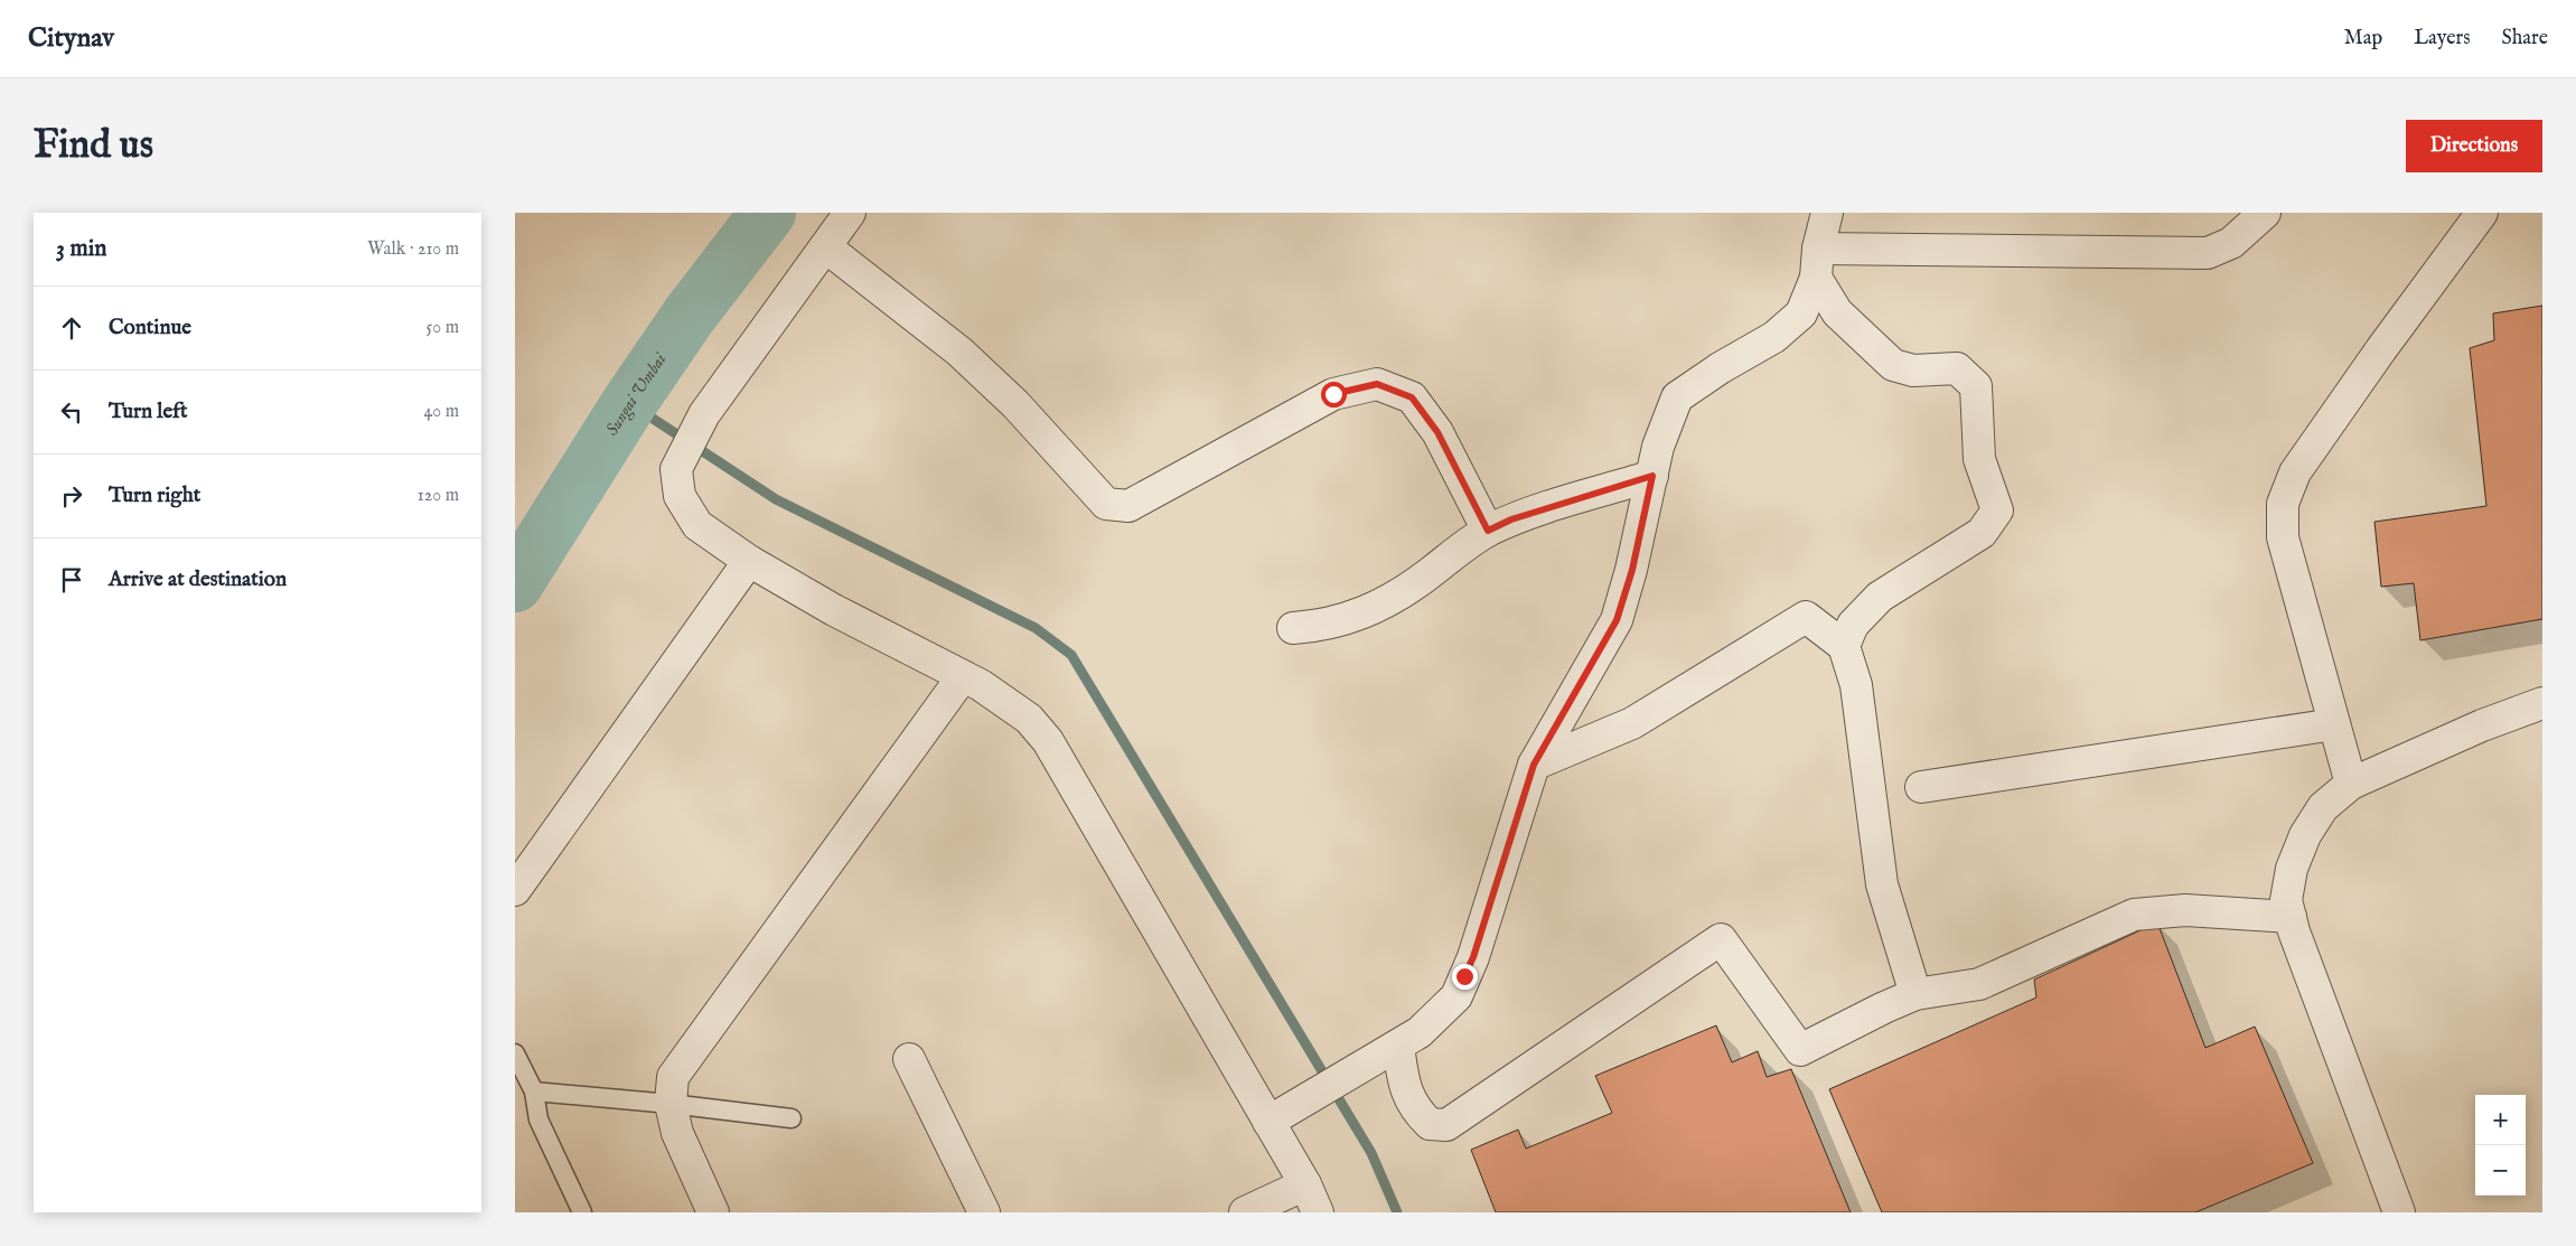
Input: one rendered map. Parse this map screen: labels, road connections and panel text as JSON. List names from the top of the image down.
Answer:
{
  "water": ["Sungai Umbai"],
  "page": {
    "header": "Citynav",
    "nav": ["Map", "Layers", "Share"],
    "buttons": "Directions",
    "title": "Find us",
    "heading": ["3 min", "Walk · 210 m"],
    "list": [
      ["Continue", "50 m"],
      ["Turn left", "40 m"],
      ["Turn right", "120 m"],
      "Arrive at destination"
    ],
    "map_buttons": ["+", "−"]
  }
}
